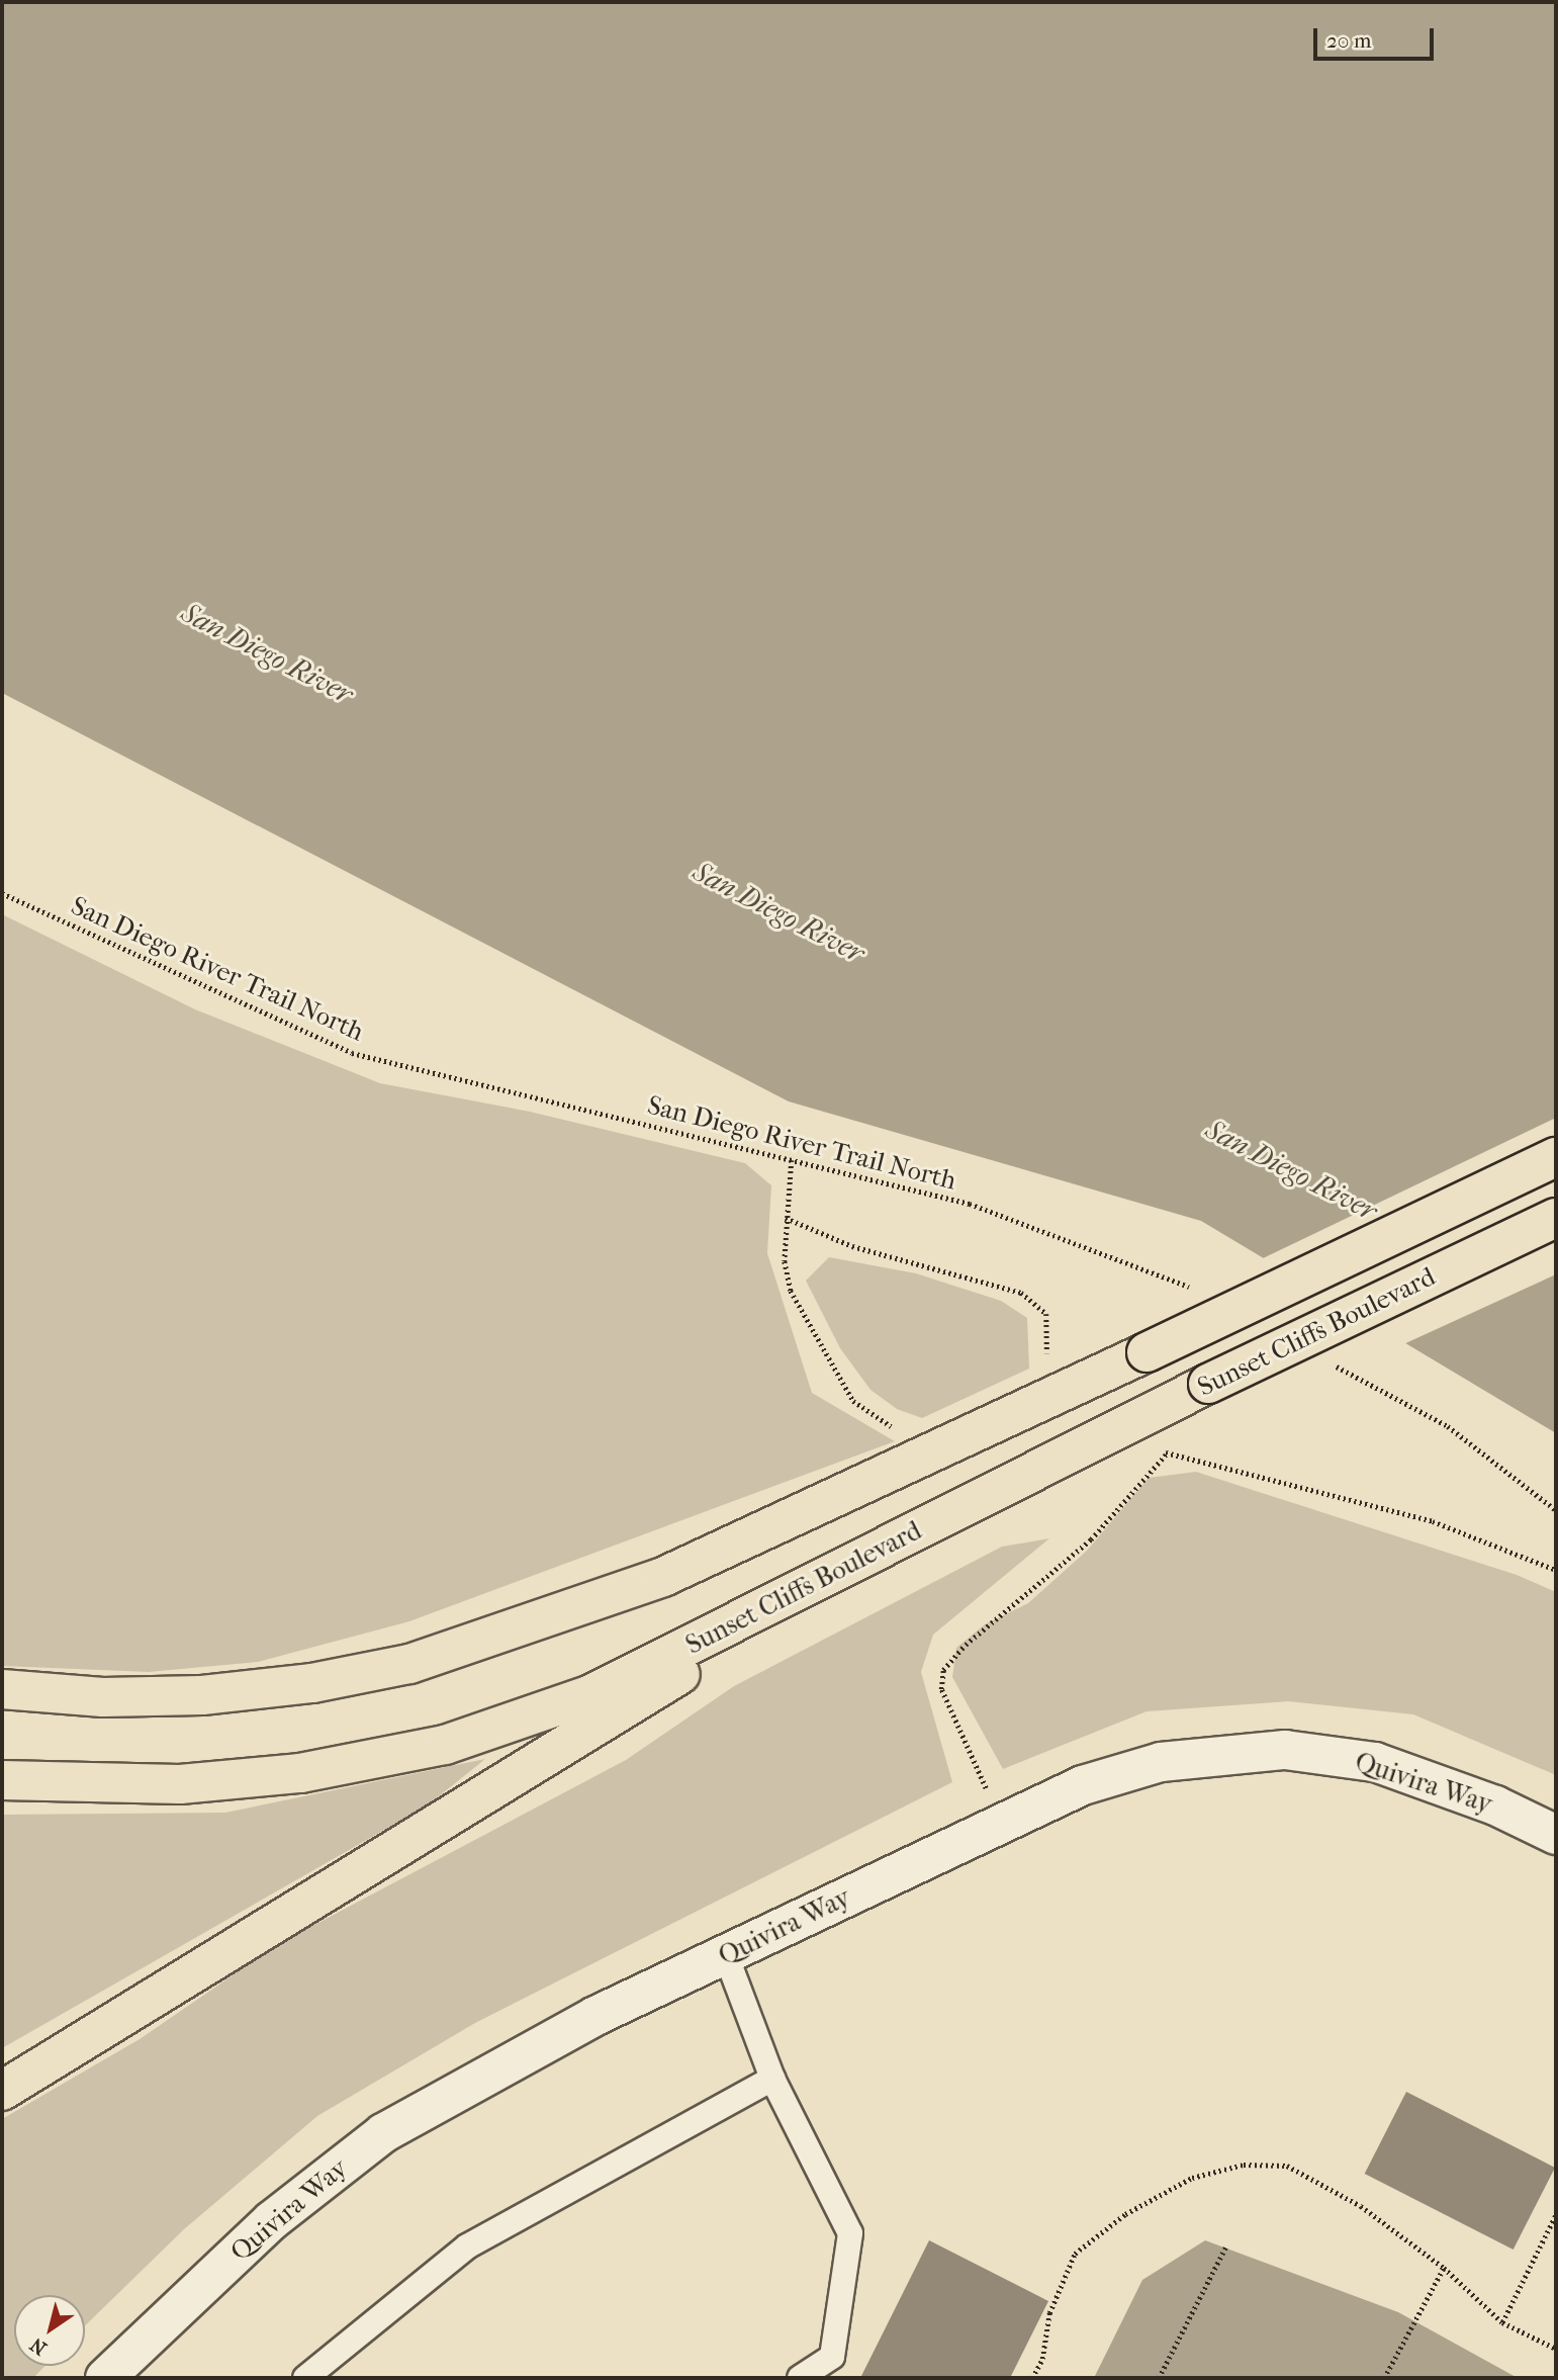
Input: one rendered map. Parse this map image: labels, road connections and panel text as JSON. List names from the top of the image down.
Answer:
{
  "streets": {
    "main road": ["Sunset Cliffs Boulevard"],
    "street": ["Quivira Way"],
    "path": ["San Diego River Trail North"]
  },
  "water": ["San Diego River"],
  "scale_bar": "20 m",
  "north": "bottom left"
}
